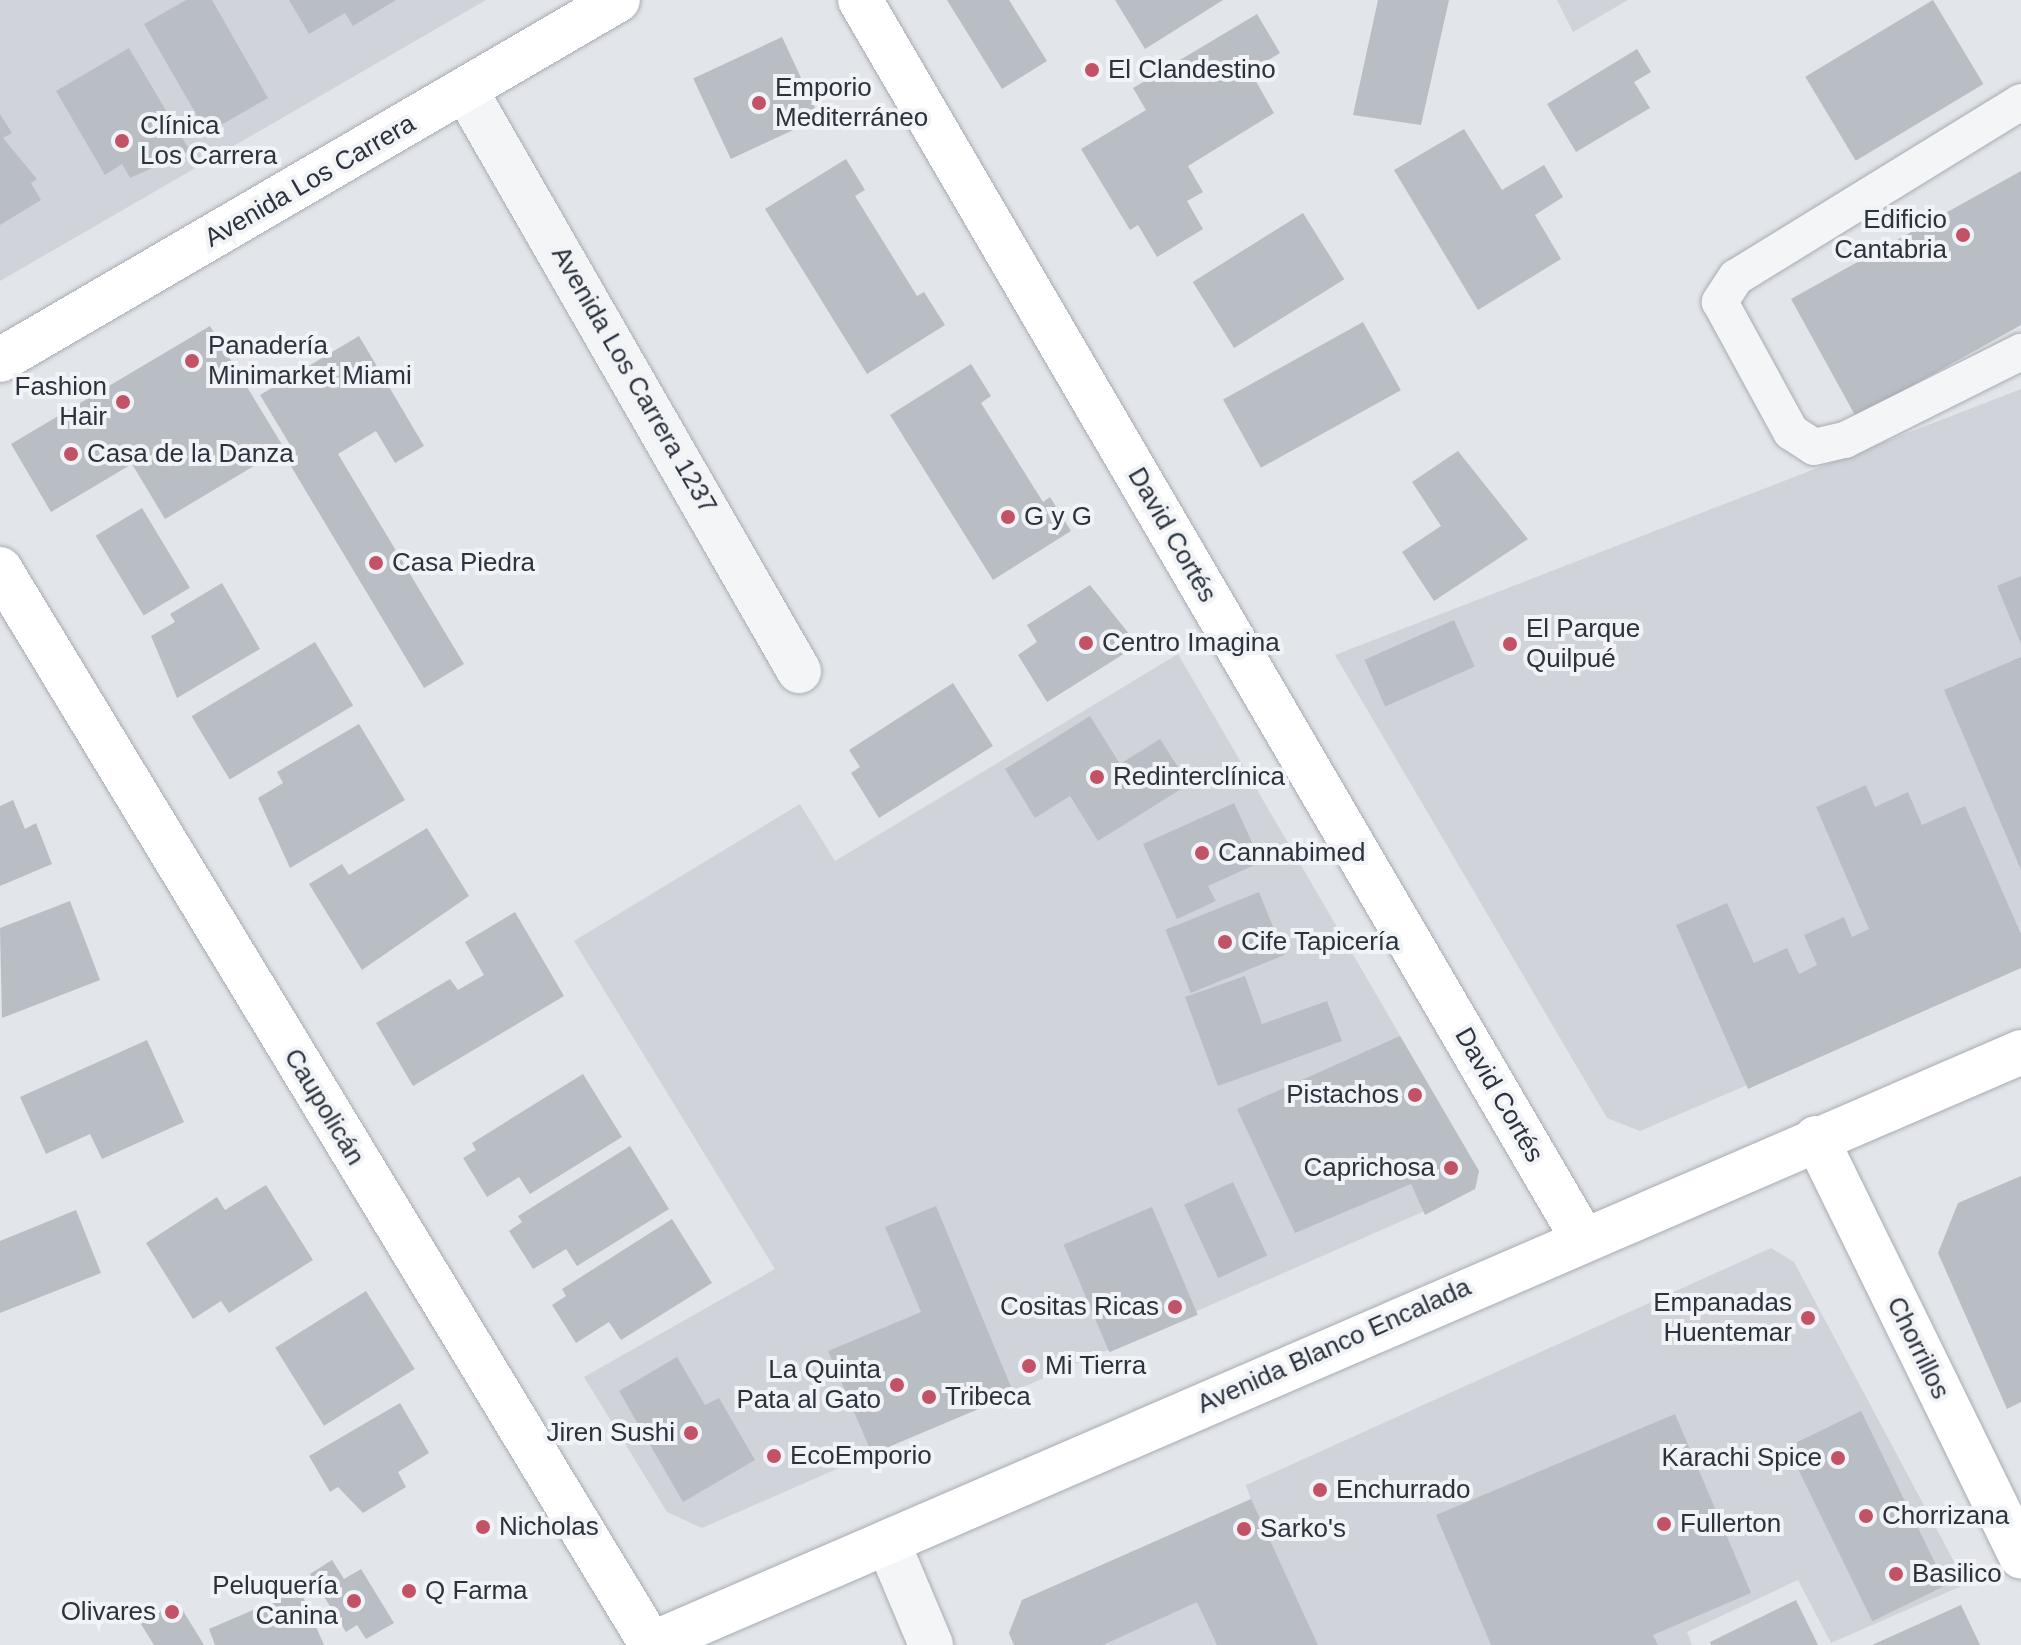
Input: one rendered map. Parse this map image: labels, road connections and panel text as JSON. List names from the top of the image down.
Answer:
{
  "streets": {
    "street": [
      "Avenida Los Carrera",
      "Avenida Los Carrera 1237",
      "David Cortés",
      "Caupolicán",
      "Avenida Blanco Encalada",
      "Chorrillos"
    ]
  },
  "crossings": [
    ["Avenida Los Carrera", "Avenida Los Carrera 1237"],
    ["David Cortés", "Avenida Blanco Encalada"],
    ["Caupolicán", "Avenida Blanco Encalada"],
    ["Avenida Blanco Encalada", "Chorrillos"]
  ],
  "places": [
    "El Clandestino",
    "Emporio Mediterráneo",
    "Clínica Los Carrera",
    "Edificio Cantabria",
    "Panadería Minimarket Miami",
    "Fashion Hair",
    "Casa de la Danza",
    "G y G",
    "Casa Piedra",
    "Centro Imagina",
    "El Parque Quilpué",
    "Redinterclínica",
    "Cannabimed",
    "Cife Tapicería",
    "Pistachos",
    "Caprichosa",
    "Cositas Ricas",
    "Empanadas Huentemar",
    "Mi Tierra",
    "La Quinta Pata al Gato",
    "Tribeca",
    "Jiren Sushi",
    "EcoEmporio",
    "Karachi Spice",
    "Enchurrado",
    "Chorrizana",
    "Fullerton",
    "Nicholas",
    "Sarko's",
    "Basilico",
    "Q Farma",
    "Peluquería Canina",
    "Olivares"
  ]
}
